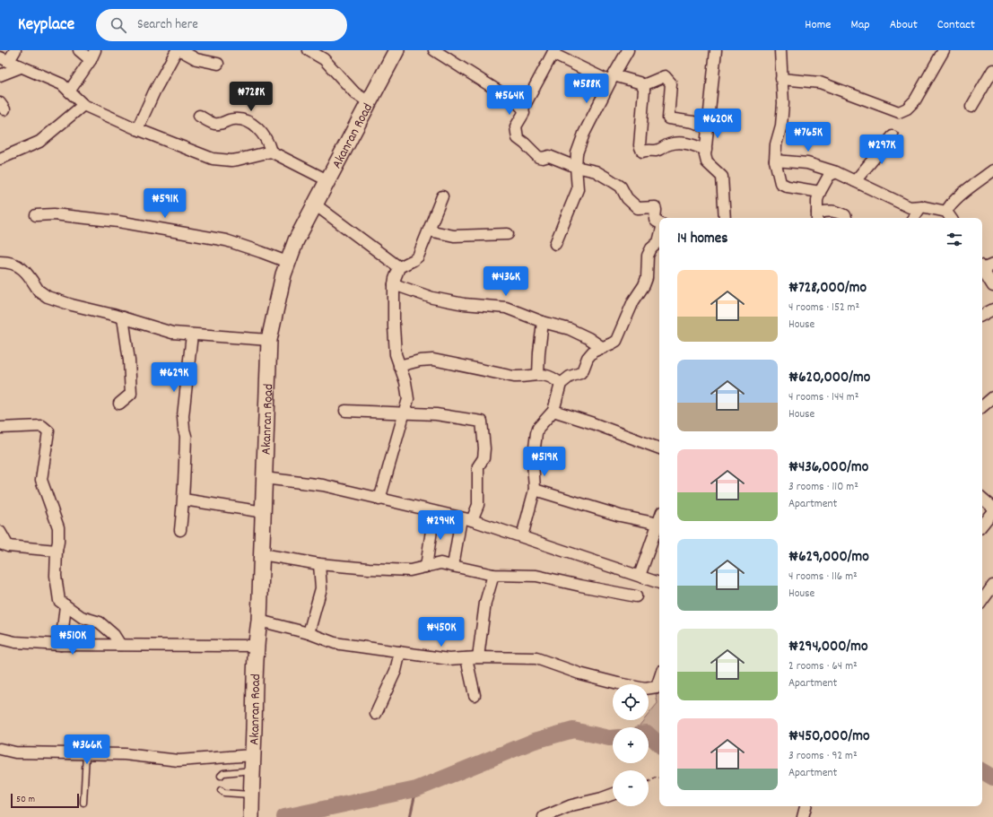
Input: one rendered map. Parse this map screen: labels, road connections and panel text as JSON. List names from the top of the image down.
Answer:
{
  "streets": {
    "main road": ["Akanran Road"]
  },
  "scale_bar": "50 m",
  "page": {
    "header": "Keyplace",
    "search": "Search here",
    "nav": [
      "Home",
      "Map",
      "About",
      "Contact"
    ],
    "price": [
      "₦588K",
      "₦728K",
      "₦564K",
      "₦620K",
      "₦765K",
      "₦297K",
      "₦591K",
      "₦436K",
      "₦629K",
      "₦519K",
      "₦294K",
      "₦450K",
      "₦510K",
      "₦366K"
    ],
    "heading": "14 homes",
    "list": [
      {
        "name": "₦728,000/mo",
        "note": "4 rooms · 152 m² · House"
      },
      {
        "name": "₦620,000/mo",
        "note": "4 rooms · 144 m² · House"
      },
      {
        "name": "₦436,000/mo",
        "note": "3 rooms · 110 m² · Apartment"
      },
      {
        "name": "₦629,000/mo",
        "note": "4 rooms · 116 m² · House"
      },
      {
        "name": "₦294,000/mo",
        "note": "2 rooms · 64 m² · Apartment"
      },
      {
        "name": "₦450,000/mo",
        "note": "3 rooms · 92 m² · Apartment"
      }
    ],
    "map_buttons": ["+", "−"],
    "scale": "50 m"
  }
}
